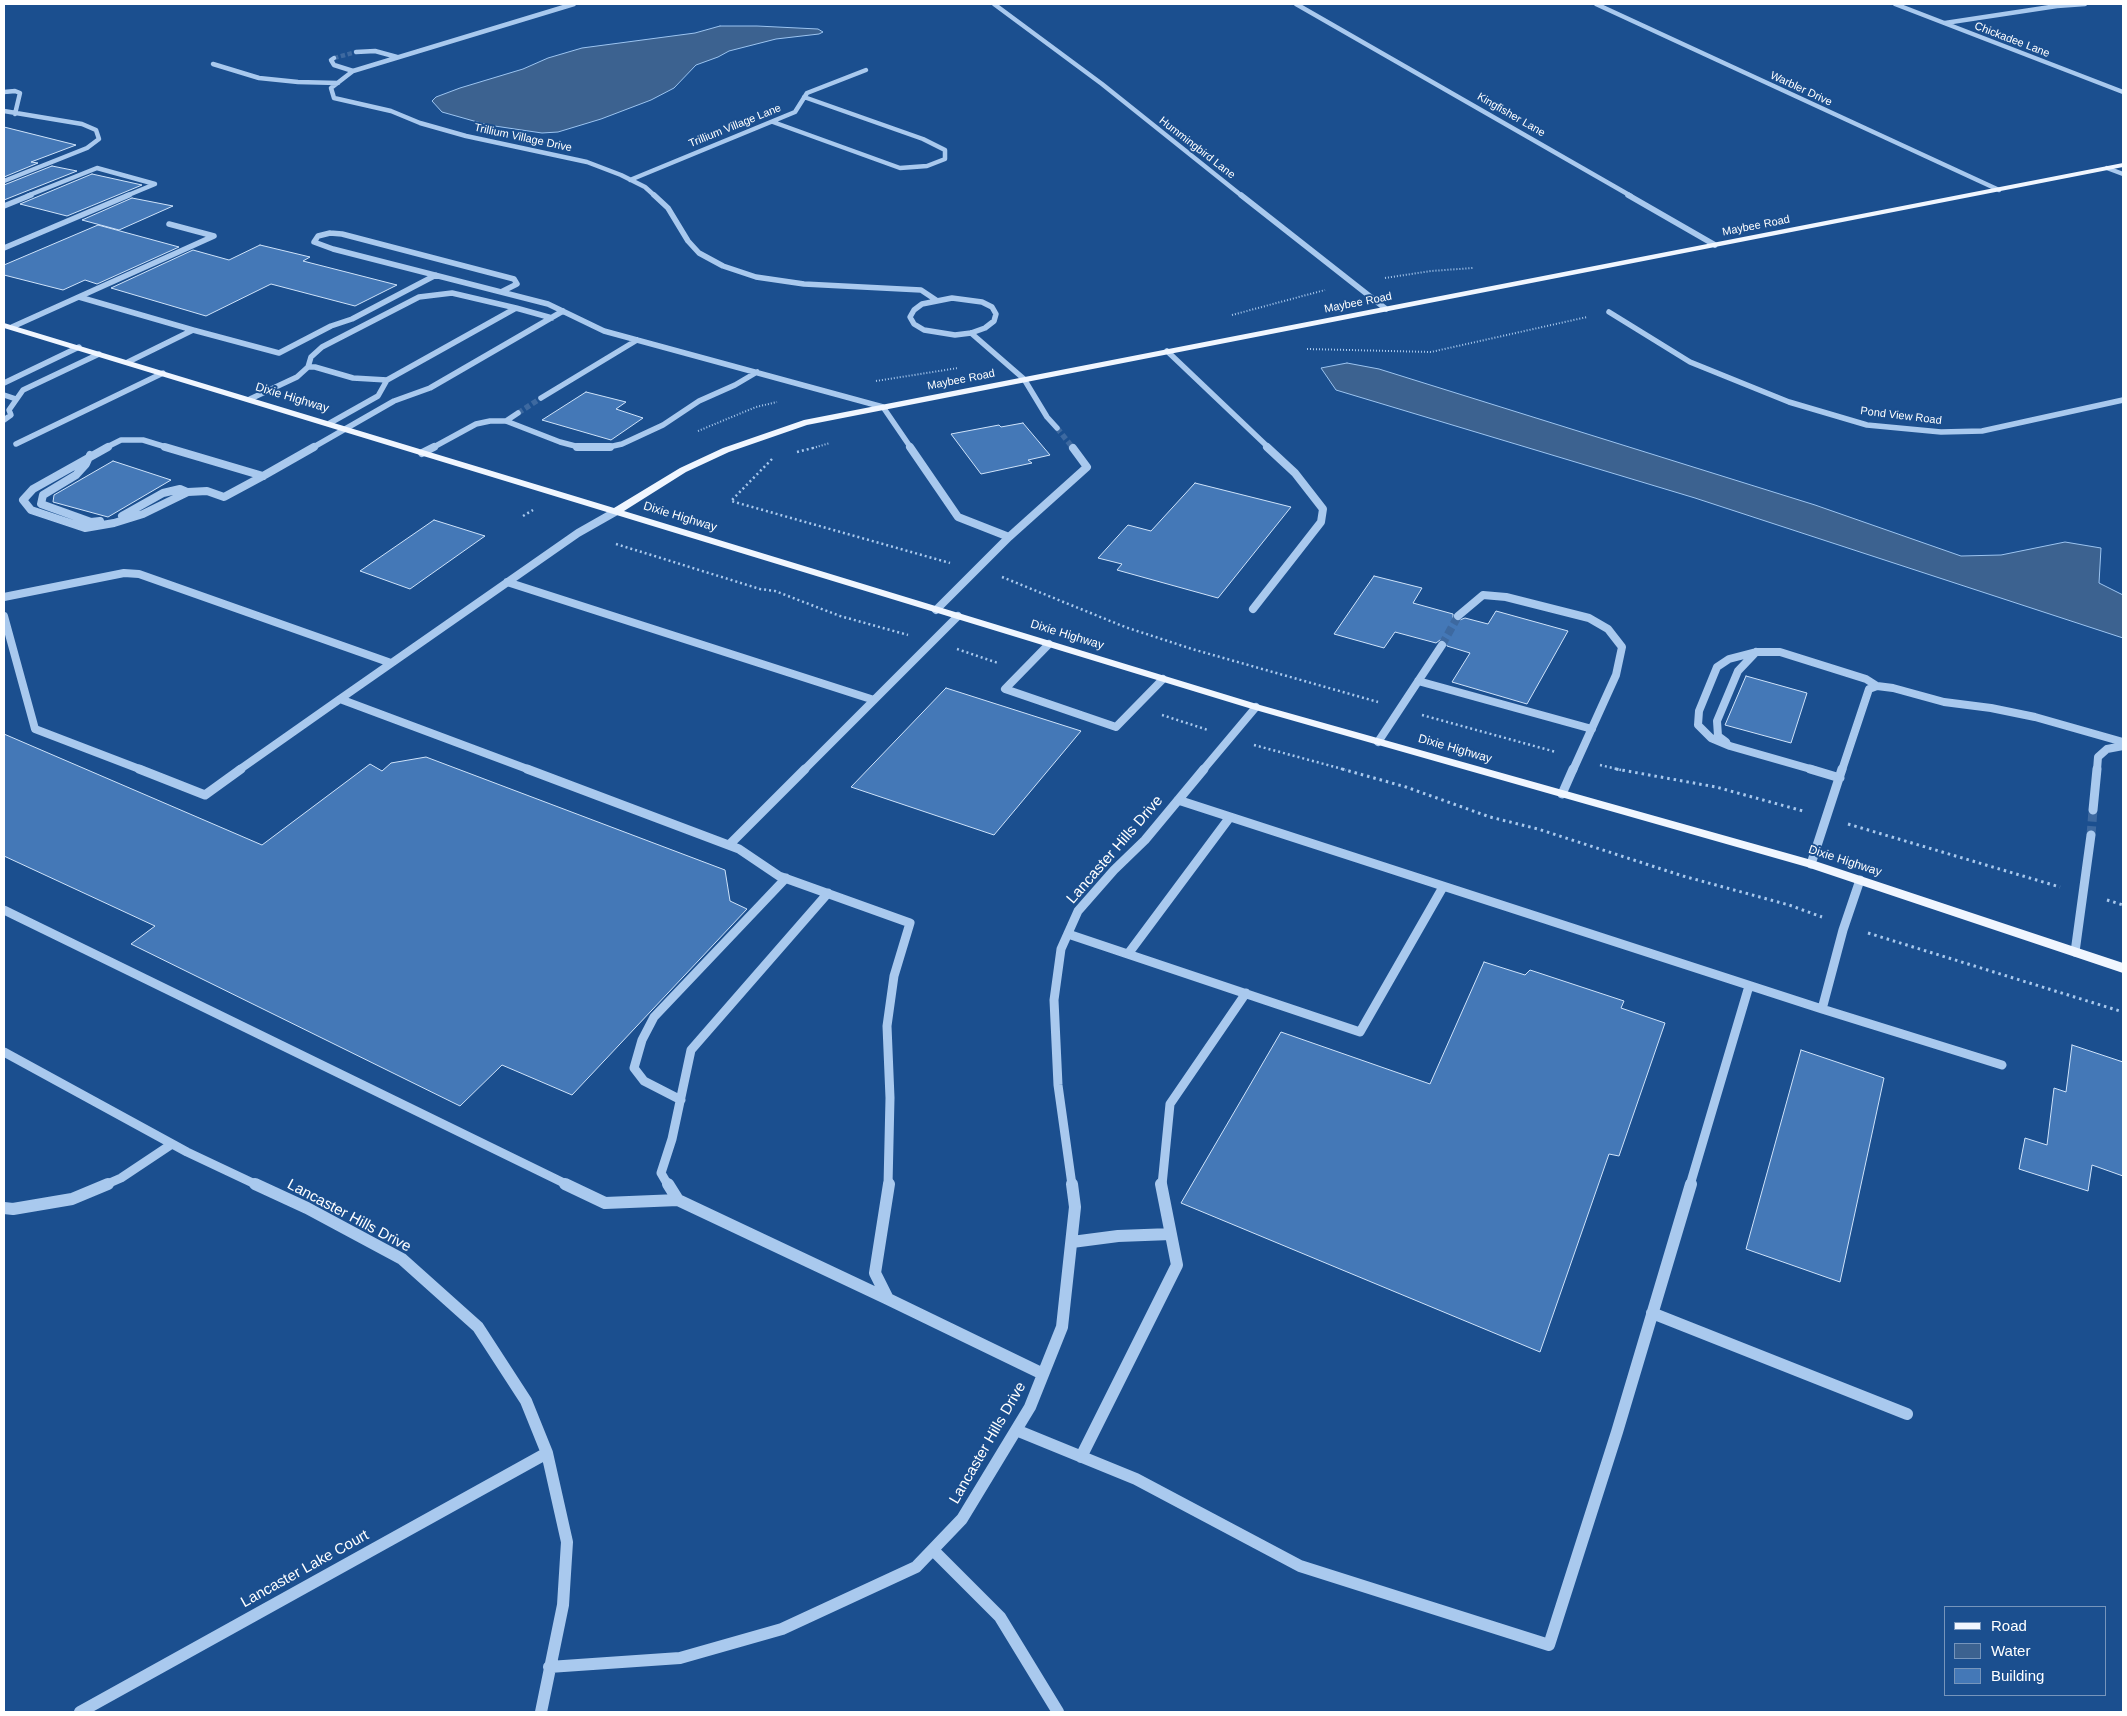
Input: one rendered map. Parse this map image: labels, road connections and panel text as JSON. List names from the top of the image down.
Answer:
{
  "streets": {
    "main road": ["Maybee Road", "Dixie Highway"],
    "street": [
      "Chickadee Lane",
      "Warbler Drive",
      "Kingfisher Lane",
      "Trillium Village Lane",
      "Trillium Village Drive",
      "Hummingbird Lane",
      "Pond View Road",
      "Lancaster Hills Drive",
      "Lancaster Lake Court"
    ]
  },
  "crossings": [
    ["Warbler Drive", "Maybee Road"],
    ["Kingfisher Lane", "Maybee Road"],
    ["Trillium Village Lane", "Trillium Village Drive"],
    ["Hummingbird Lane", "Maybee Road"],
    ["Maybee Road", "Dixie Highway"],
    ["Dixie Highway", "Lancaster Hills Drive"],
    ["Lancaster Hills Drive", "Lancaster Lake Court"]
  ],
  "legend": ["Road", "Water", "Building"]
}
